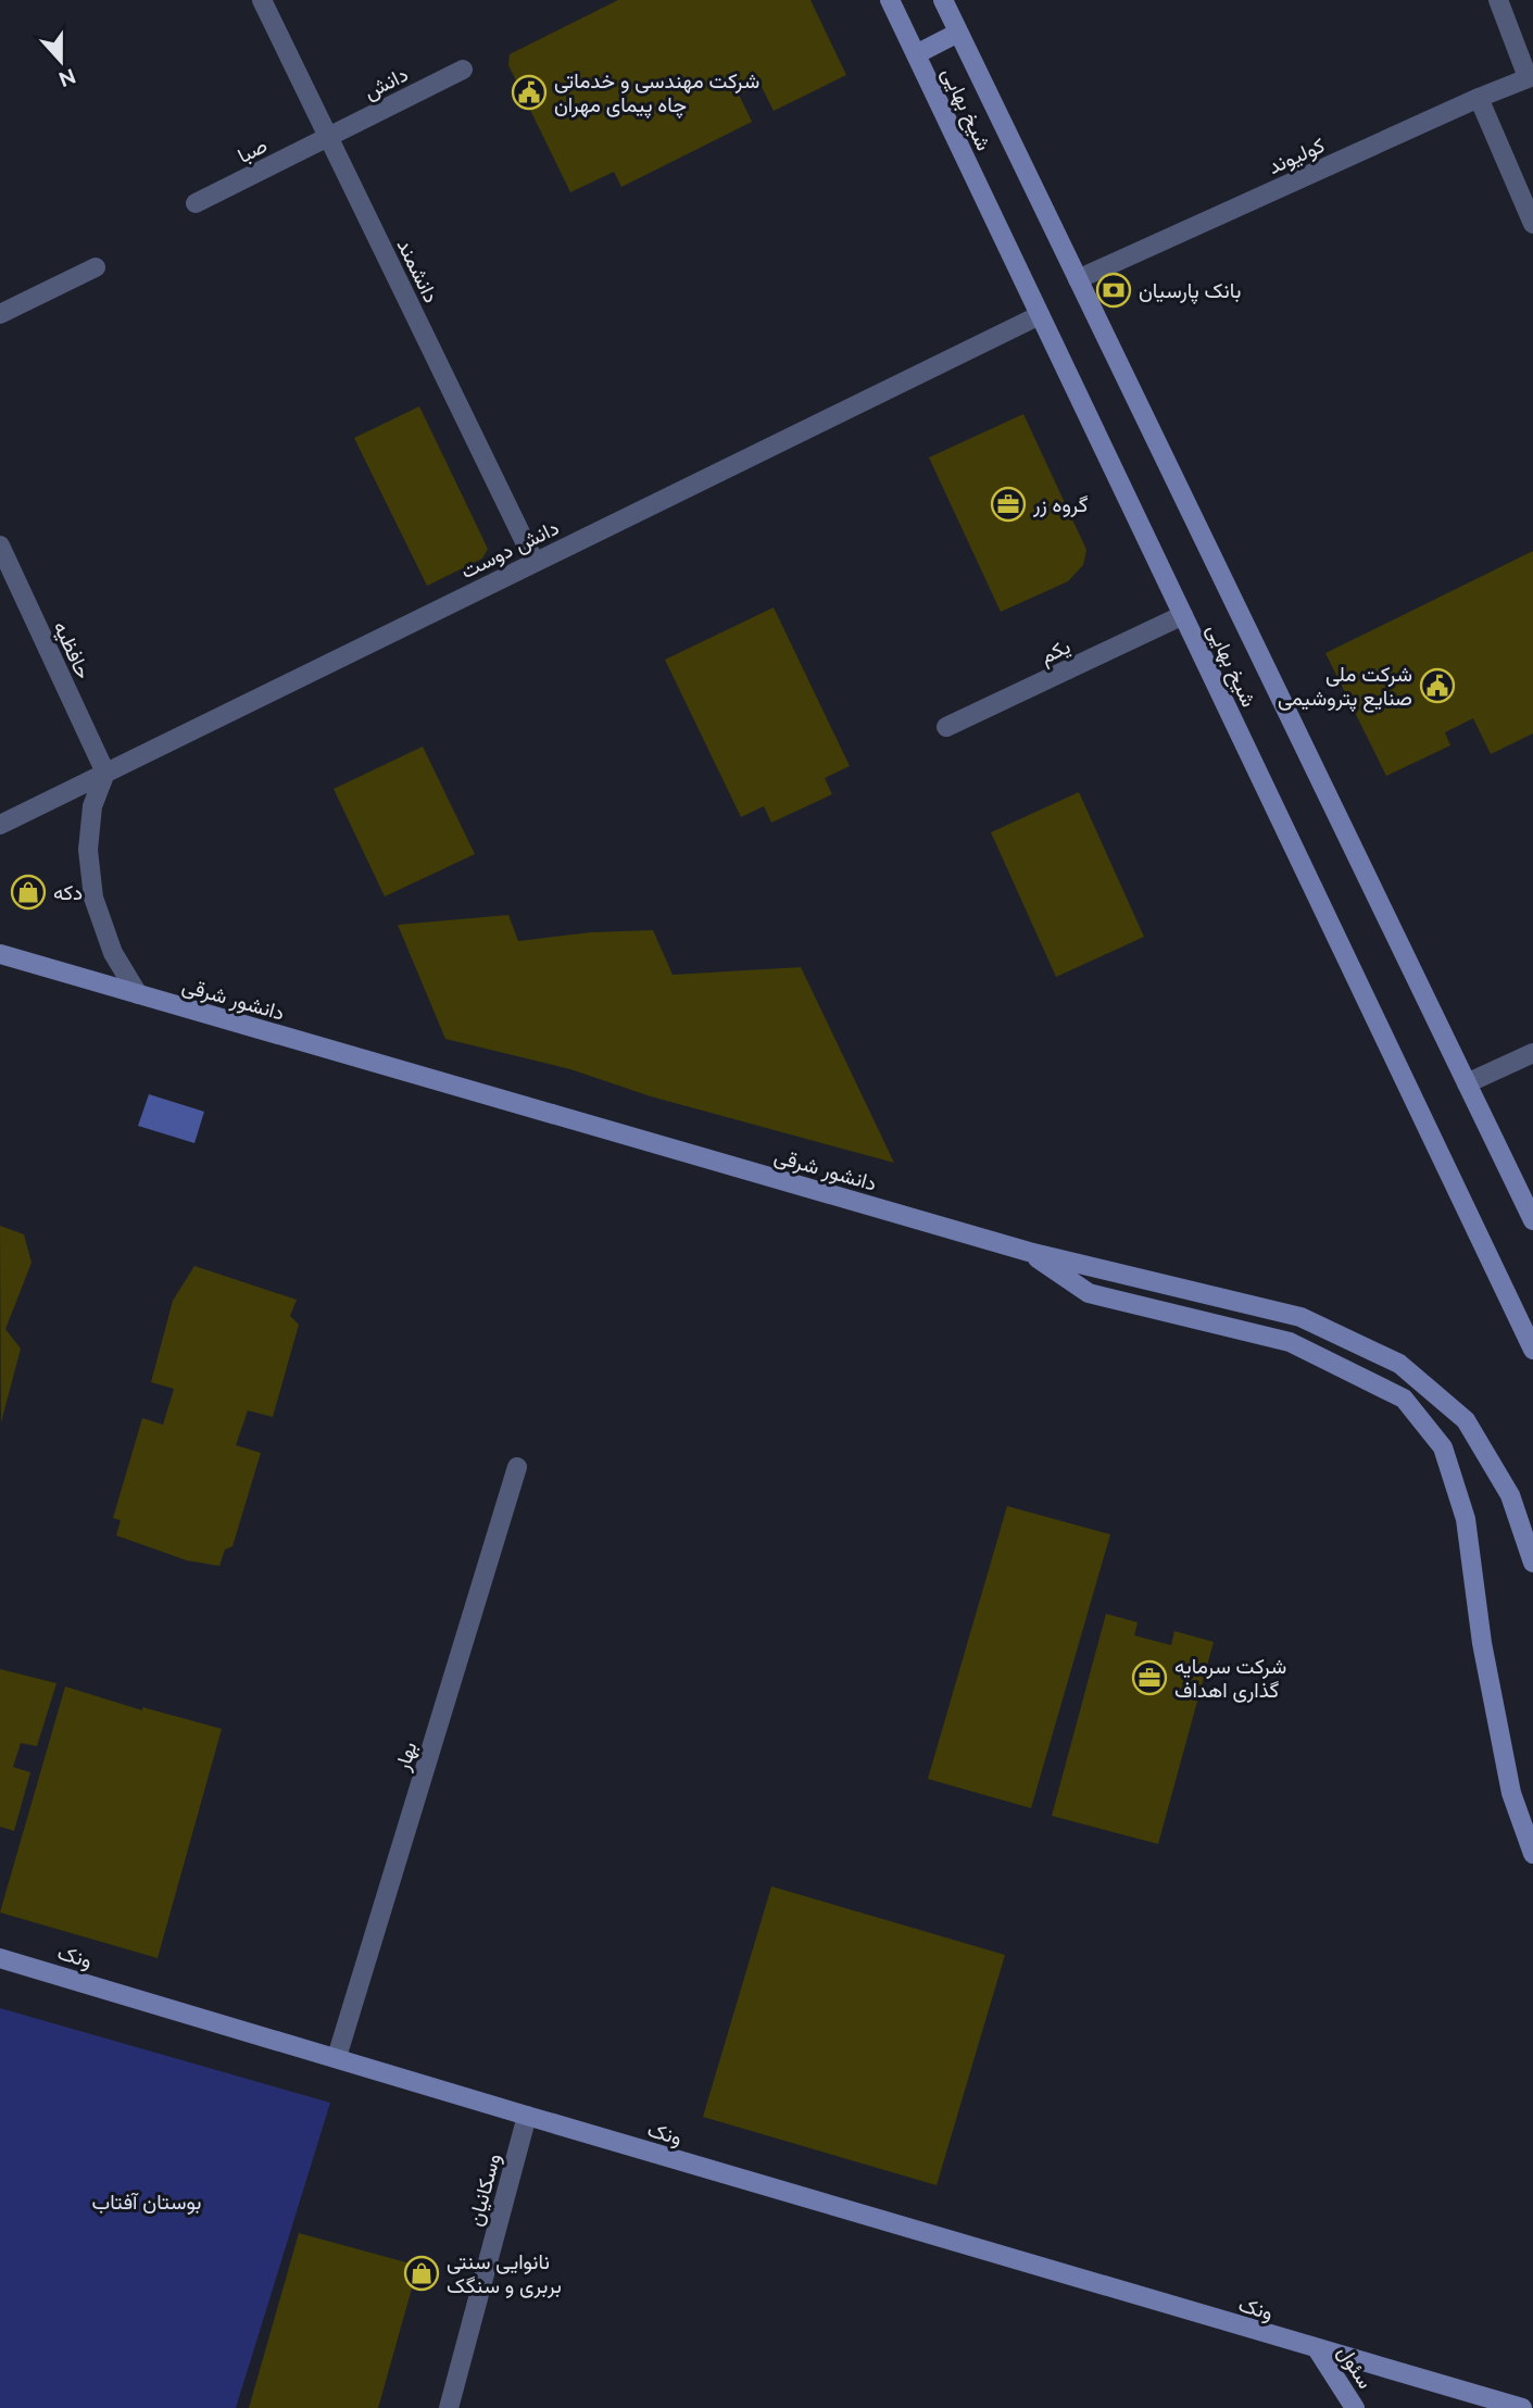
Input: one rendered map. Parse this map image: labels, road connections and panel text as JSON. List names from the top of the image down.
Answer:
{
  "streets": {
    "main road": [
      "شیخ بهایی",
      "دانشور شرقی",
      "ونک",
      "سئول"
    ],
    "street": [
      "دانش",
      "صبا",
      "کولیوند",
      "دانشمند",
      "دانش دوست",
      "حافظیه",
      "یکم",
      "بهار",
      "وسکانیان"
    ]
  },
  "crossings": [
    ["دانش", "صبا"],
    ["دانش", "دانشمند"],
    ["شیخ بهایی", "کولیوند"],
    ["شیخ بهایی", "دانش دوست"],
    ["شیخ بهایی", "یکم"],
    ["صبا", "دانشمند"],
    ["دانشمند", "دانش دوست"],
    ["دانش دوست", "حافظیه"],
    ["بهار", "ونک"],
    ["ونک", "وسکانیان"],
    ["ونک", "سئول"]
  ],
  "parks": ["بوستان آفتاب"],
  "places": {
    "public building": ["شرکت مهندسی و خدماتی چاه پیمای مهران", "شرکت ملی صنایع پتروشیمی"],
    "bank": ["بانک پارسیان"],
    "office": ["گروه زر", "شرکت سرمایه گذاری اهداف"],
    "shop": ["دکه", "نانوایی سنتی بربری و سنگک"]
  },
  "north": "bottom"
}
